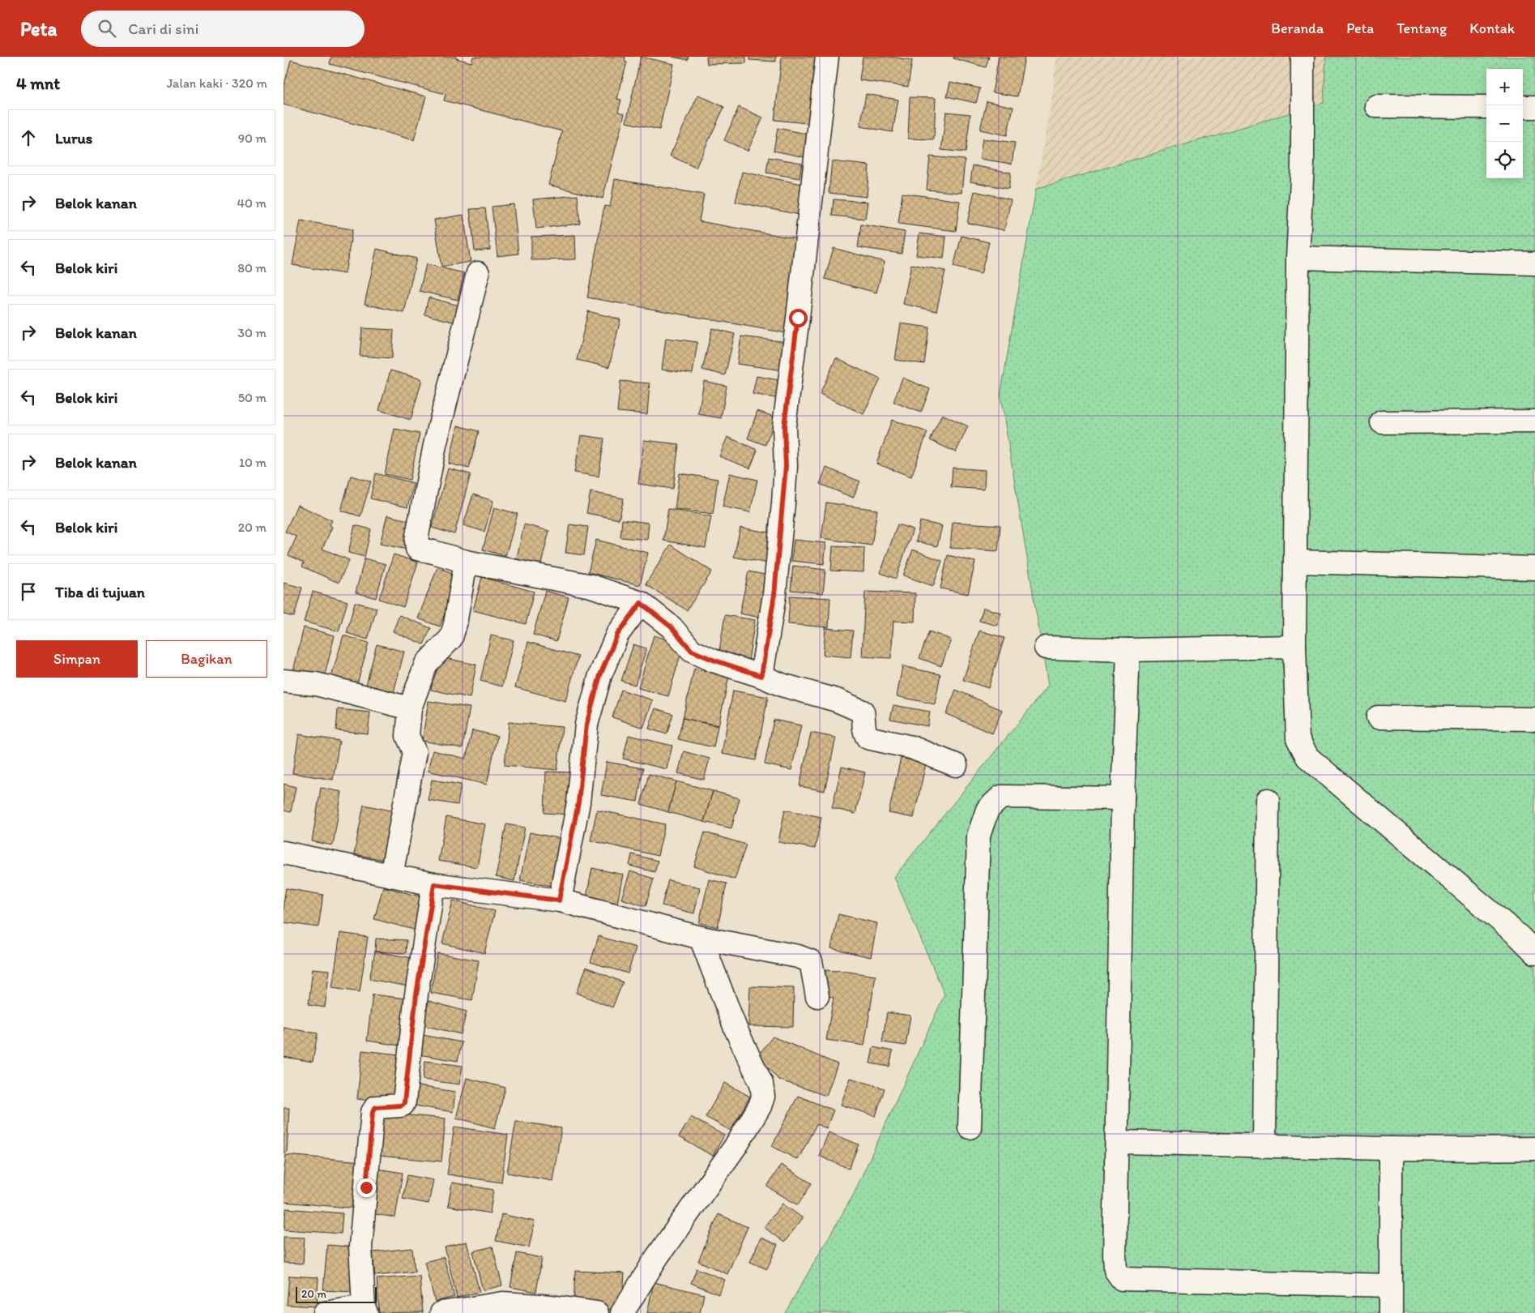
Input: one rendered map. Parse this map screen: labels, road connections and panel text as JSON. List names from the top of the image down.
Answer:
{
  "scale_bar": "20 m",
  "page": {
    "header": "Peta",
    "search": "Cari di sini",
    "nav": [
      "Beranda",
      "Peta",
      "Tentang",
      "Kontak"
    ],
    "heading": ["4 mnt", "Jalan kaki · 320 m"],
    "map_buttons": ["+", "−"],
    "list": [
      ["Lurus", "90 m"],
      ["Belok kanan", "40 m"],
      ["Belok kiri", "80 m"],
      ["Belok kanan", "30 m"],
      ["Belok kiri", "50 m"],
      ["Belok kanan", "10 m"],
      ["Belok kiri", "20 m"],
      "Tiba di tujuan"
    ],
    "buttons": ["Simpan", "Bagikan"],
    "scale": "20 m"
  }
}
